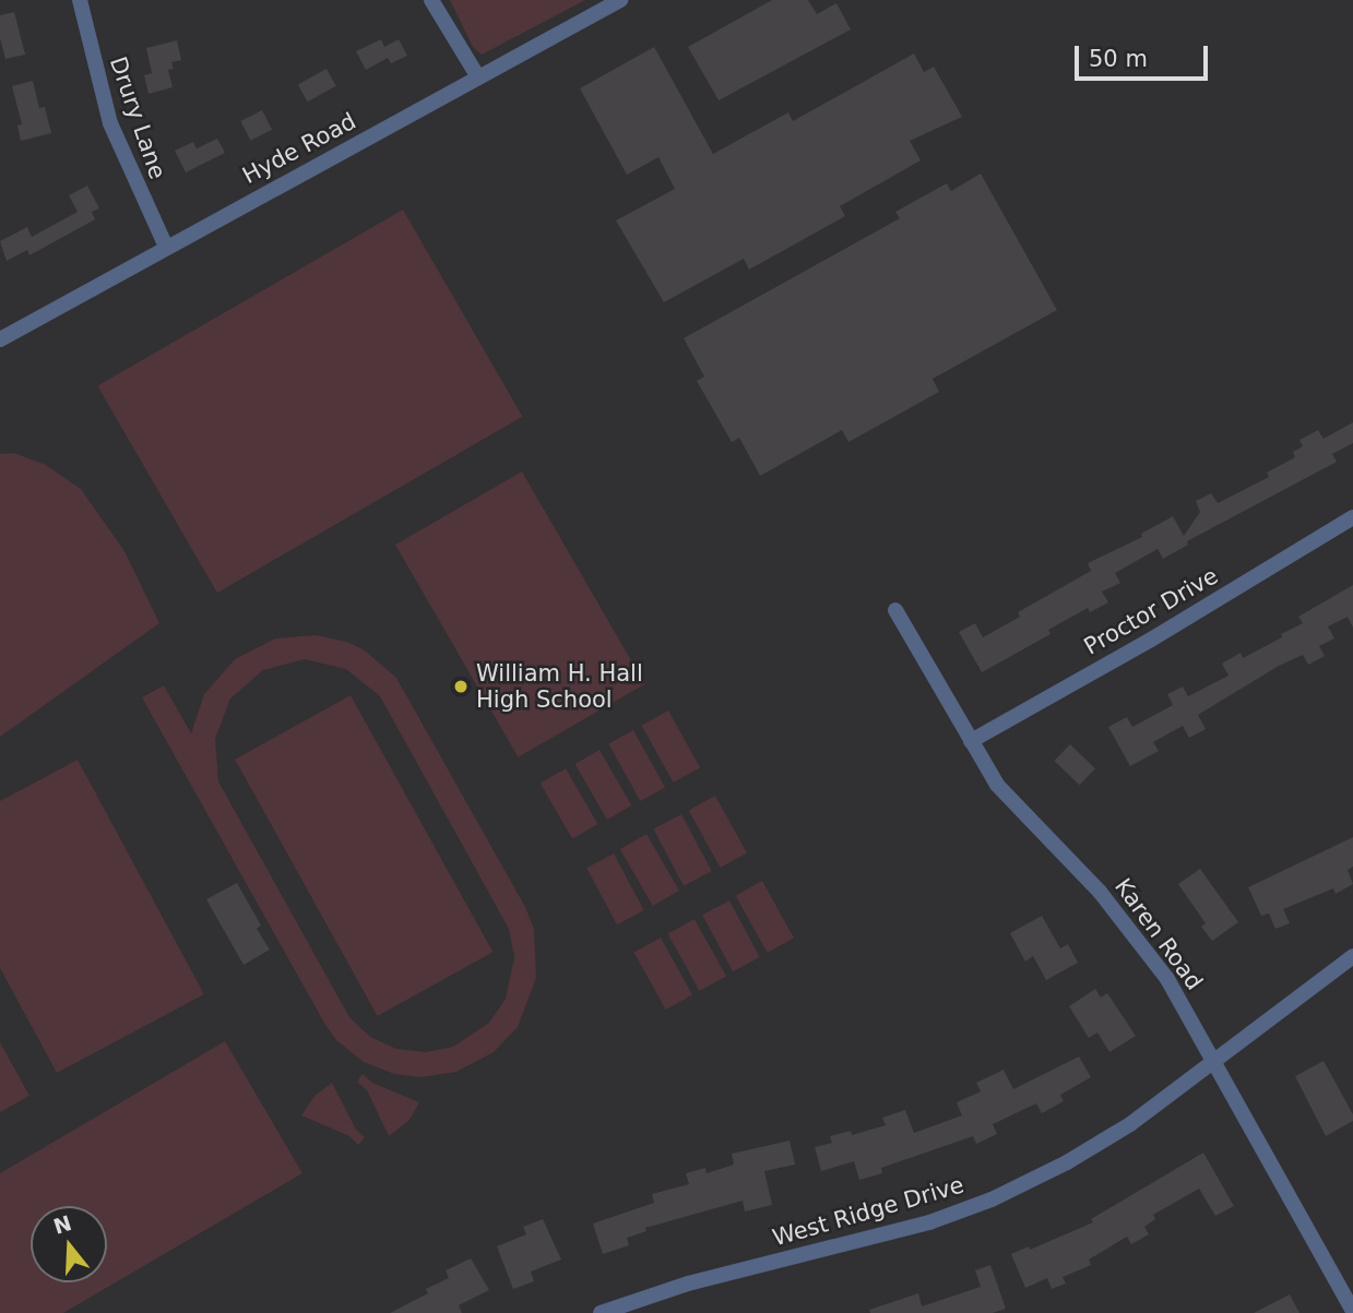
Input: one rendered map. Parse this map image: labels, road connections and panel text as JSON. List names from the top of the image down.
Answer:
{
  "streets": {
    "street": [
      "Drury Lane",
      "Hyde Road",
      "Proctor Drive",
      "Karen Road",
      "West Ridge Drive"
    ]
  },
  "crossings": [
    ["Drury Lane", "Hyde Road"],
    ["Proctor Drive", "Karen Road"],
    ["Karen Road", "West Ridge Drive"]
  ],
  "places": ["William H. Hall High School"],
  "scale_bar": "50 m",
  "north": "top"
}
